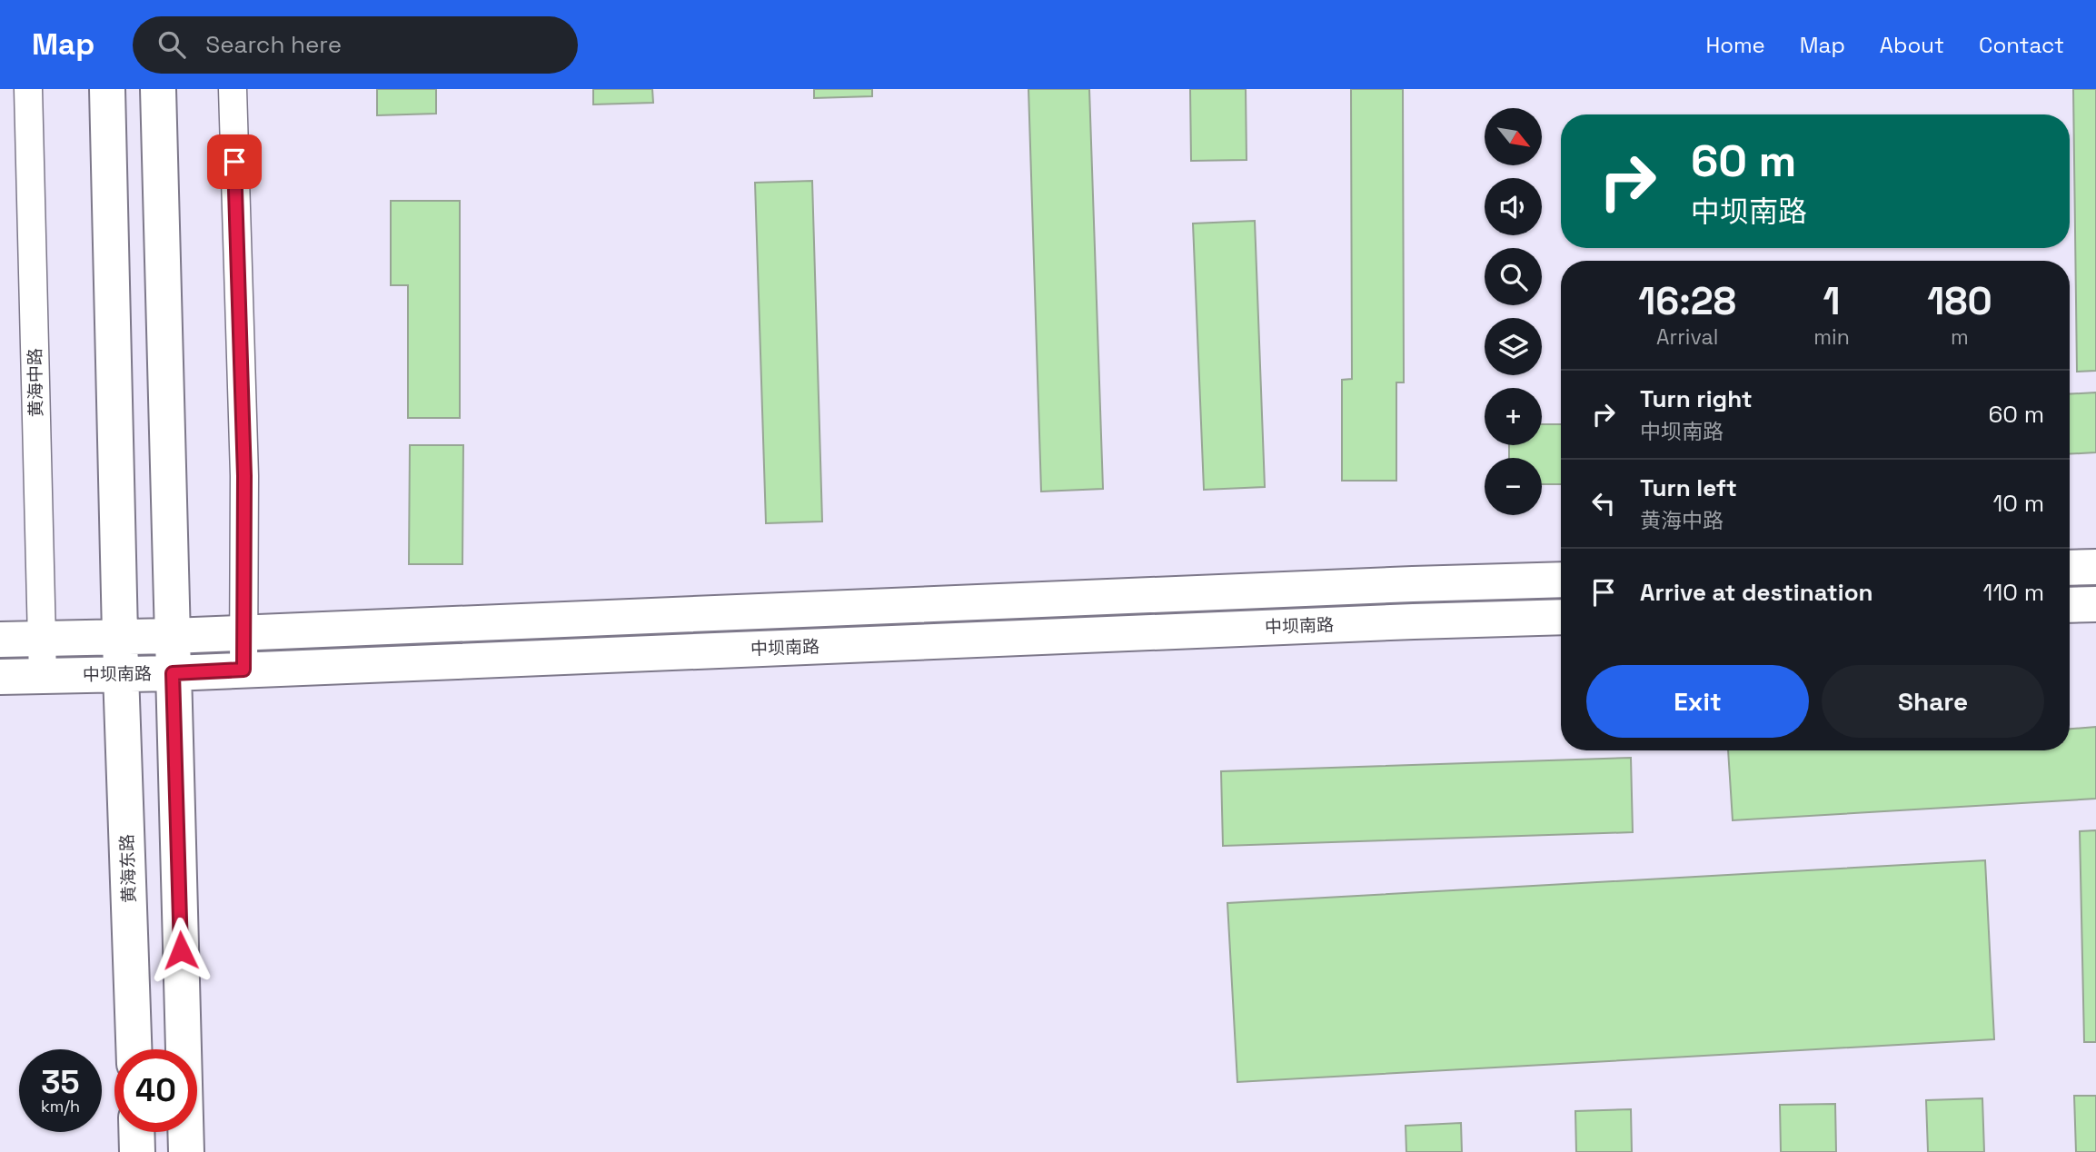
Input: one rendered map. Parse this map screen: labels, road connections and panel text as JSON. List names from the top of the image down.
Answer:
{
  "streets": {
    "main road": ["中坝南路", "黄海东路"],
    "street": ["黄海中路"]
  },
  "crossings": [
    ["黄海中路", "中坝南路"],
    ["中坝南路", "黄海东路"]
  ],
  "north": "bottom right",
  "page": {
    "header": "Map",
    "search": "Search here",
    "nav": [
      "Home",
      "Map",
      "About",
      "Contact"
    ],
    "map_buttons": ["+", "−"],
    "turn": ["60 m", "中坝南路"],
    "eta": [
      "16:28",
      "Arrival",
      "1",
      "min",
      "180",
      "m"
    ],
    "list": [
      {
        "name": "Turn right",
        "note": "中坝南路",
        "value": "60 m"
      },
      {
        "name": "Turn left",
        "note": "黄海中路",
        "value": "10 m"
      },
      {
        "name": "Arrive at destination",
        "value": "110 m"
      }
    ],
    "buttons": ["Exit", "Share"],
    "speed": "35 km/h",
    "limit": "40"
  }
}
